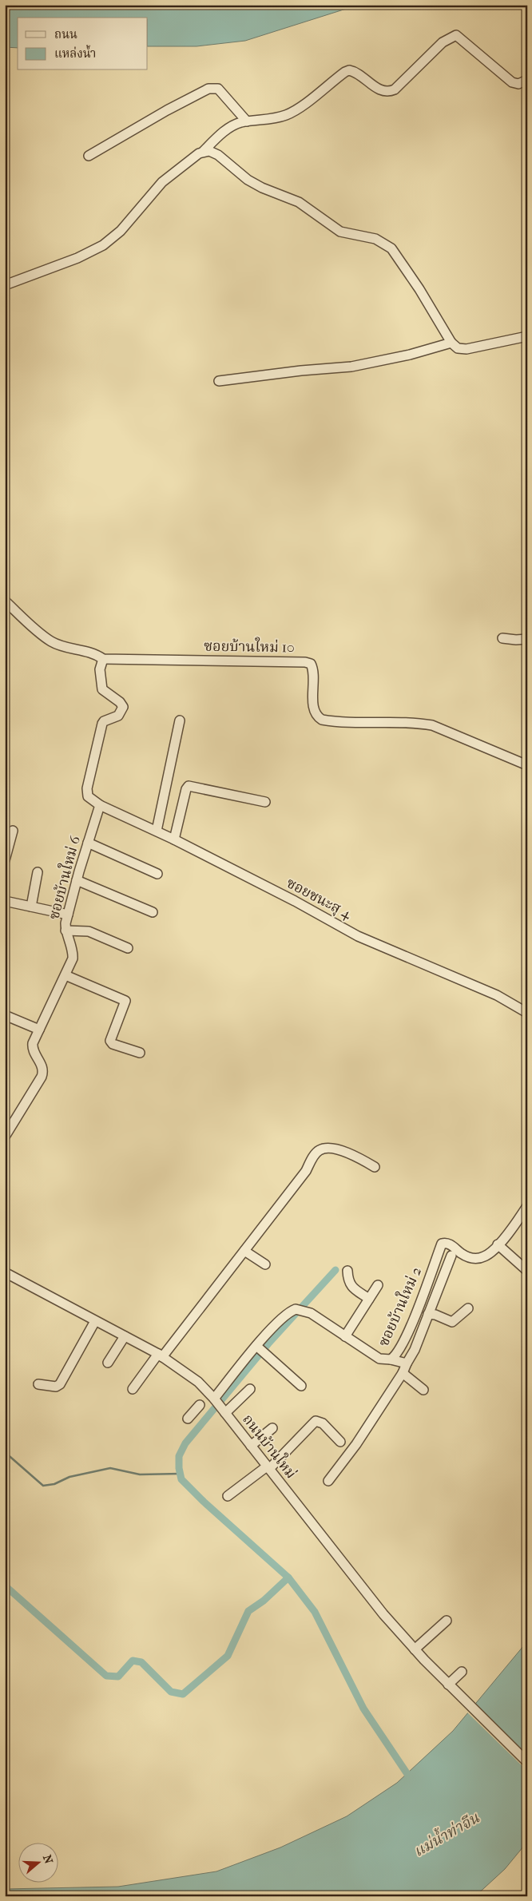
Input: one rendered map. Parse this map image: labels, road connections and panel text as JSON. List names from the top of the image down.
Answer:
{
  "streets": {
    "street": [
      "ซอยบ้านใหม่ 10",
      "ซอยบ้านใหม่ 6",
      "ซอยชนะสุ 4",
      "ซอยบ้านใหม่ 2",
      "ถนนบ้านใหม่"
    ]
  },
  "crossings": [
    ["ซอยบ้านใหม่ 6", "ซอยชนะสุ 4"],
    ["ซอยบ้านใหม่ 2", "ถนนบ้านใหม่"]
  ],
  "water": ["แม่น้ำท่าจีน"],
  "legend": ["ถนน", "แหล่งน้ำ"],
  "north": "right"
}
